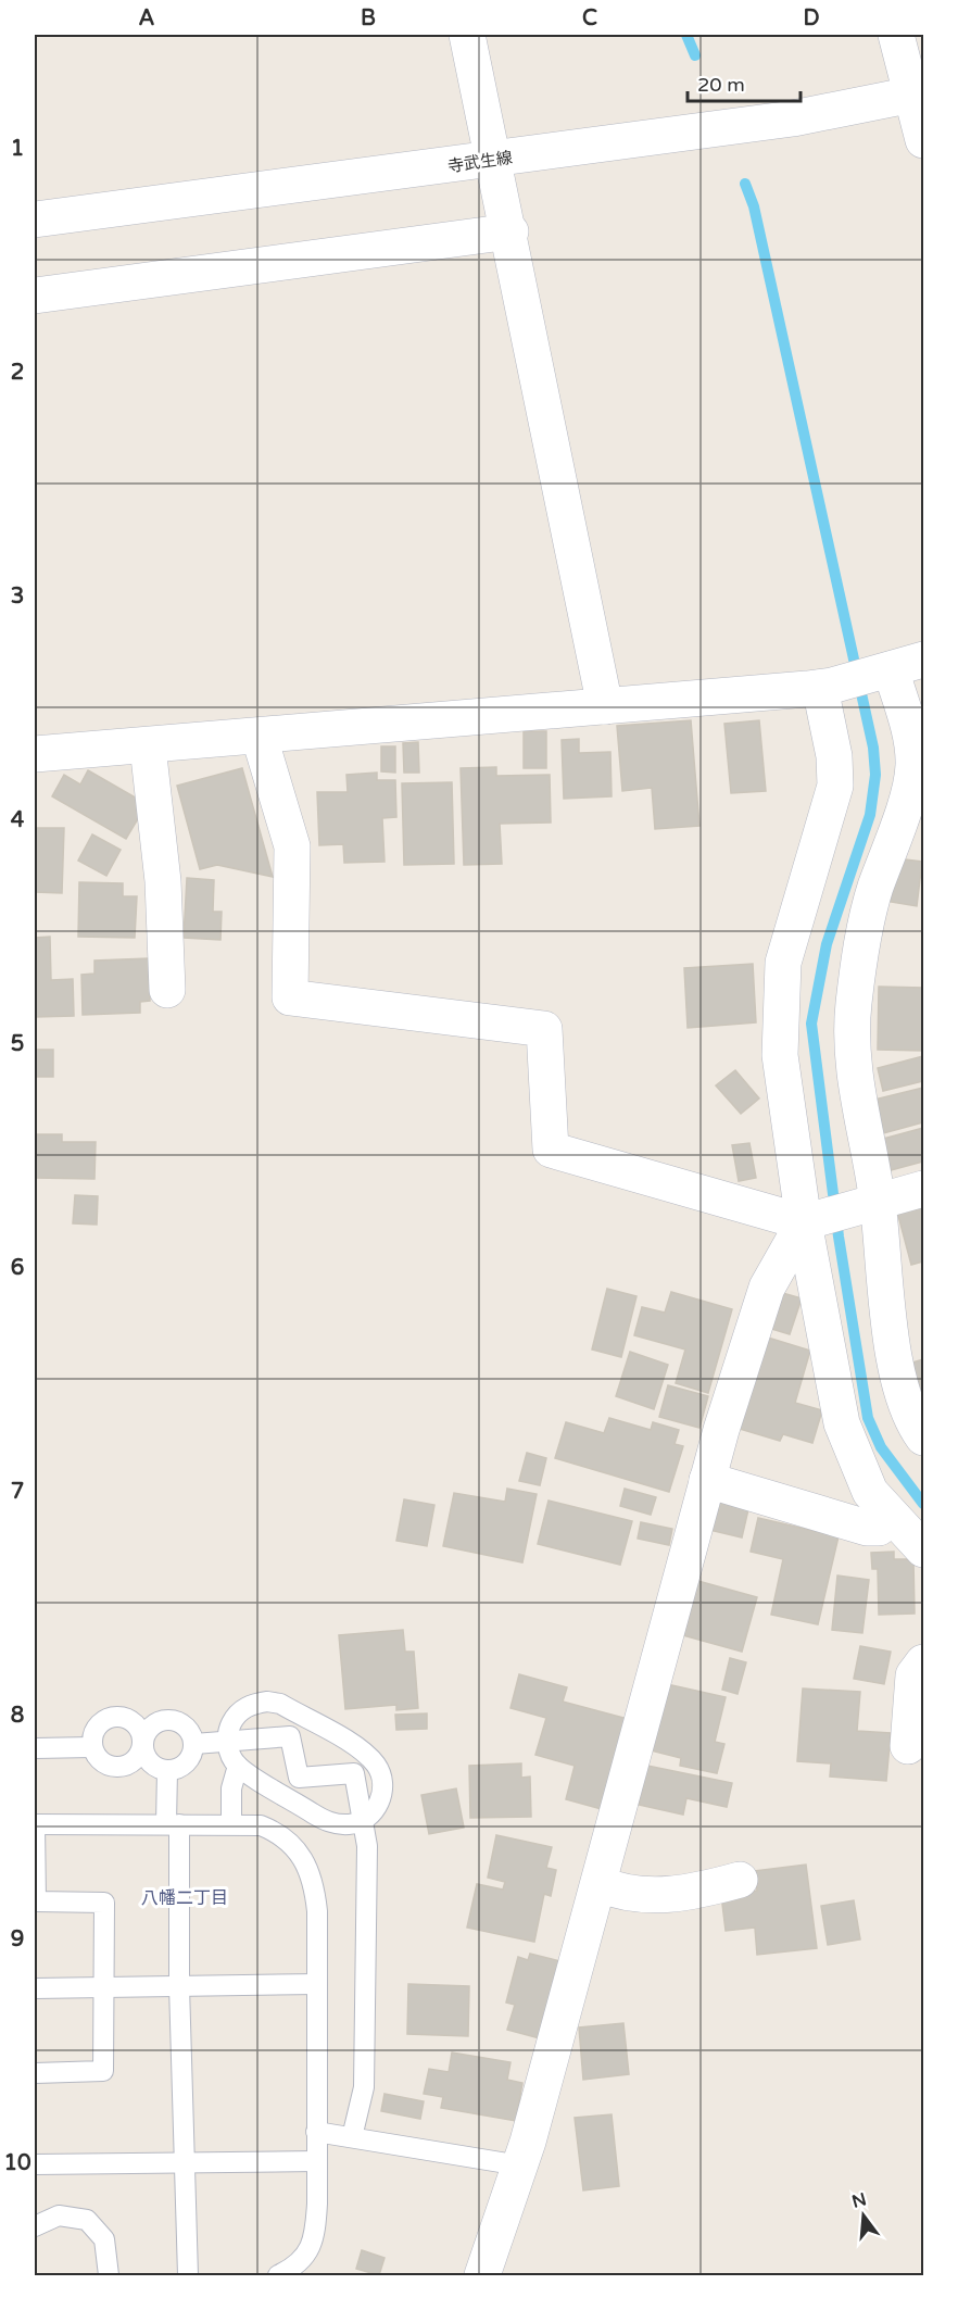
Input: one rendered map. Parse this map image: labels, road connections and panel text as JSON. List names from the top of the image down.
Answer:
{
  "streets": {
    "street": ["寺武生線"]
  },
  "districts": ["八幡二丁目"],
  "scale_bar": "20 m",
  "north": "top",
  "grid": {
    "columns": [
      "A",
      "B",
      "C",
      "D"
    ],
    "rows": [
      "1",
      "2",
      "3",
      "4",
      "5",
      "6",
      "7",
      "8",
      "9",
      "10"
    ]
  }
}
